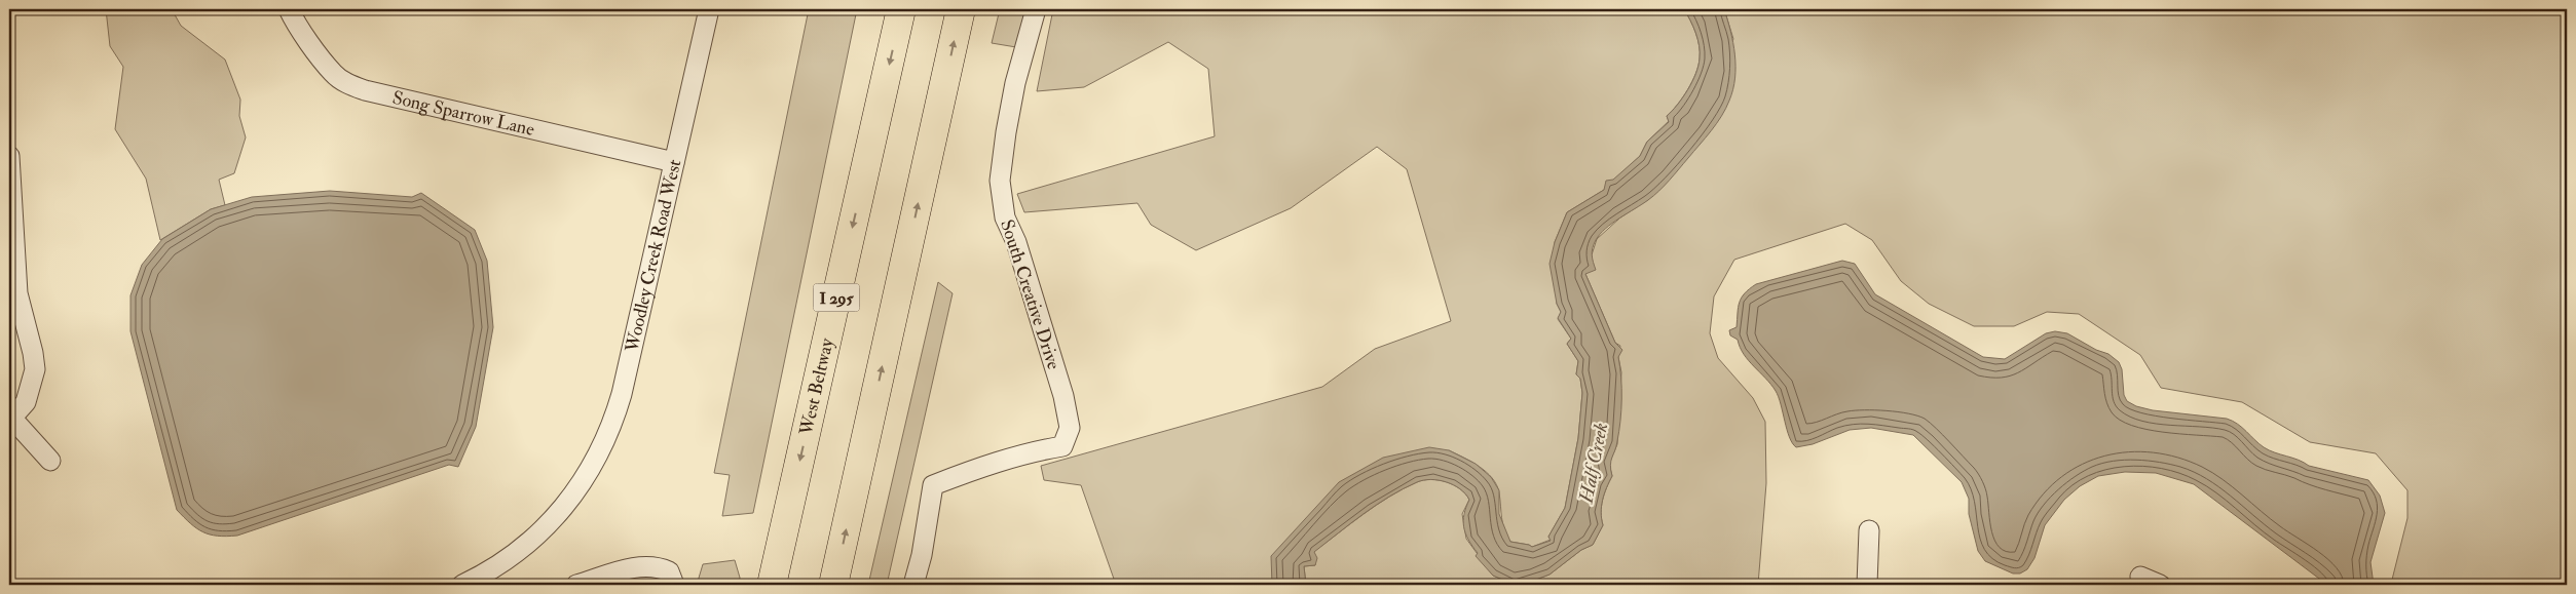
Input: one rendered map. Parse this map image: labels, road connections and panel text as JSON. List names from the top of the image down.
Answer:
{
  "streets": {
    "highway": ["I 295", "West Beltway"],
    "street": ["Song Sparrow Lane", "Woodley Creek Road West", "South Creative Drive"]
  },
  "crossings": [
    ["Song Sparrow Lane", "Woodley Creek Road West"]
  ],
  "water": ["Half Creek"]
}
